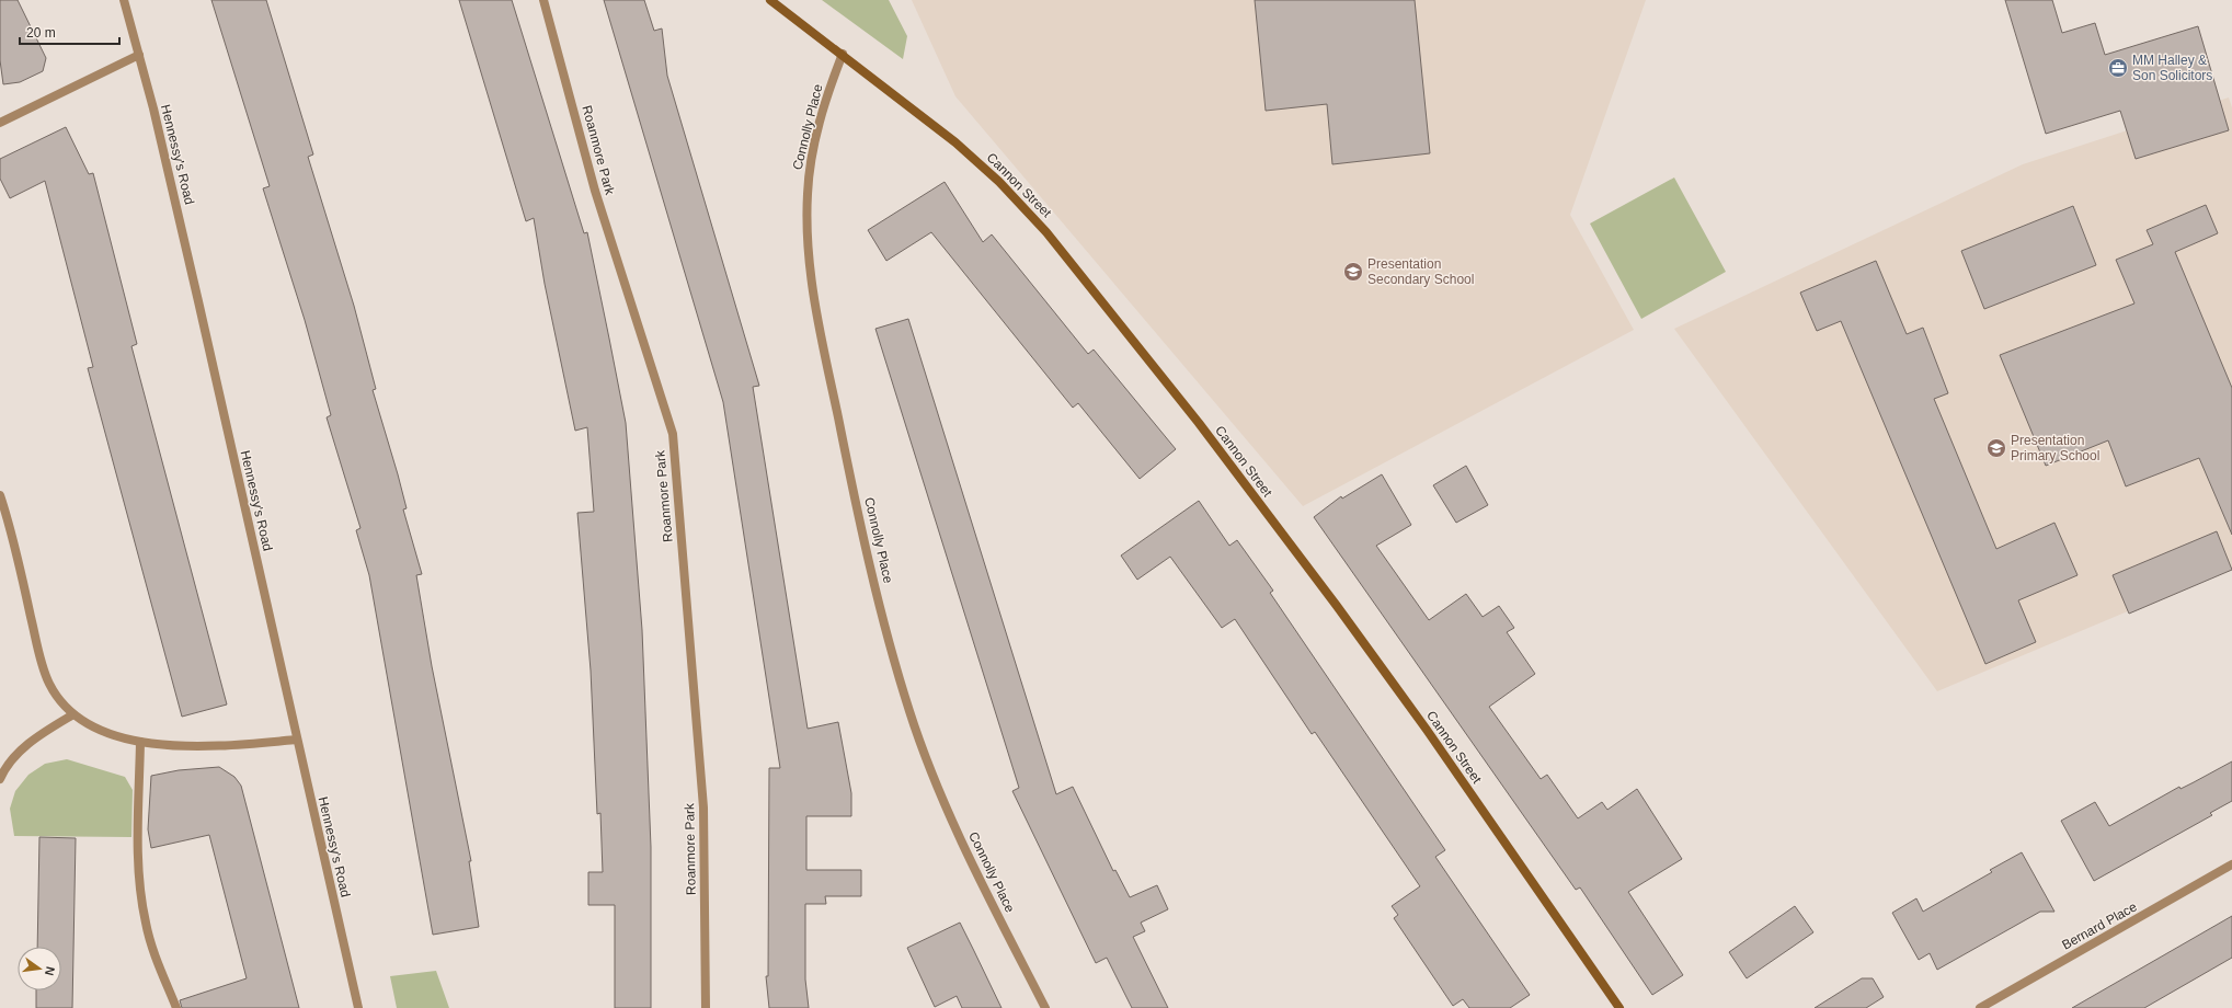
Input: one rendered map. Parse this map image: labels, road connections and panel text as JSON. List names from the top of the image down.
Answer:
{
  "streets": {
    "main road": ["Cannon Street"],
    "street": [
      "Connolly Place",
      "Roanmore Park",
      "Hennessy's Road",
      "Bernard Place"
    ]
  },
  "crossings": [
    ["Connolly Place", "Cannon Street"]
  ],
  "places": {
    "office": ["MM Halley & Son Solicitors"],
    "school or university": ["Presentation Secondary School", "Presentation Primary School"]
  },
  "scale_bar": "20 m",
  "north": "right"
}
